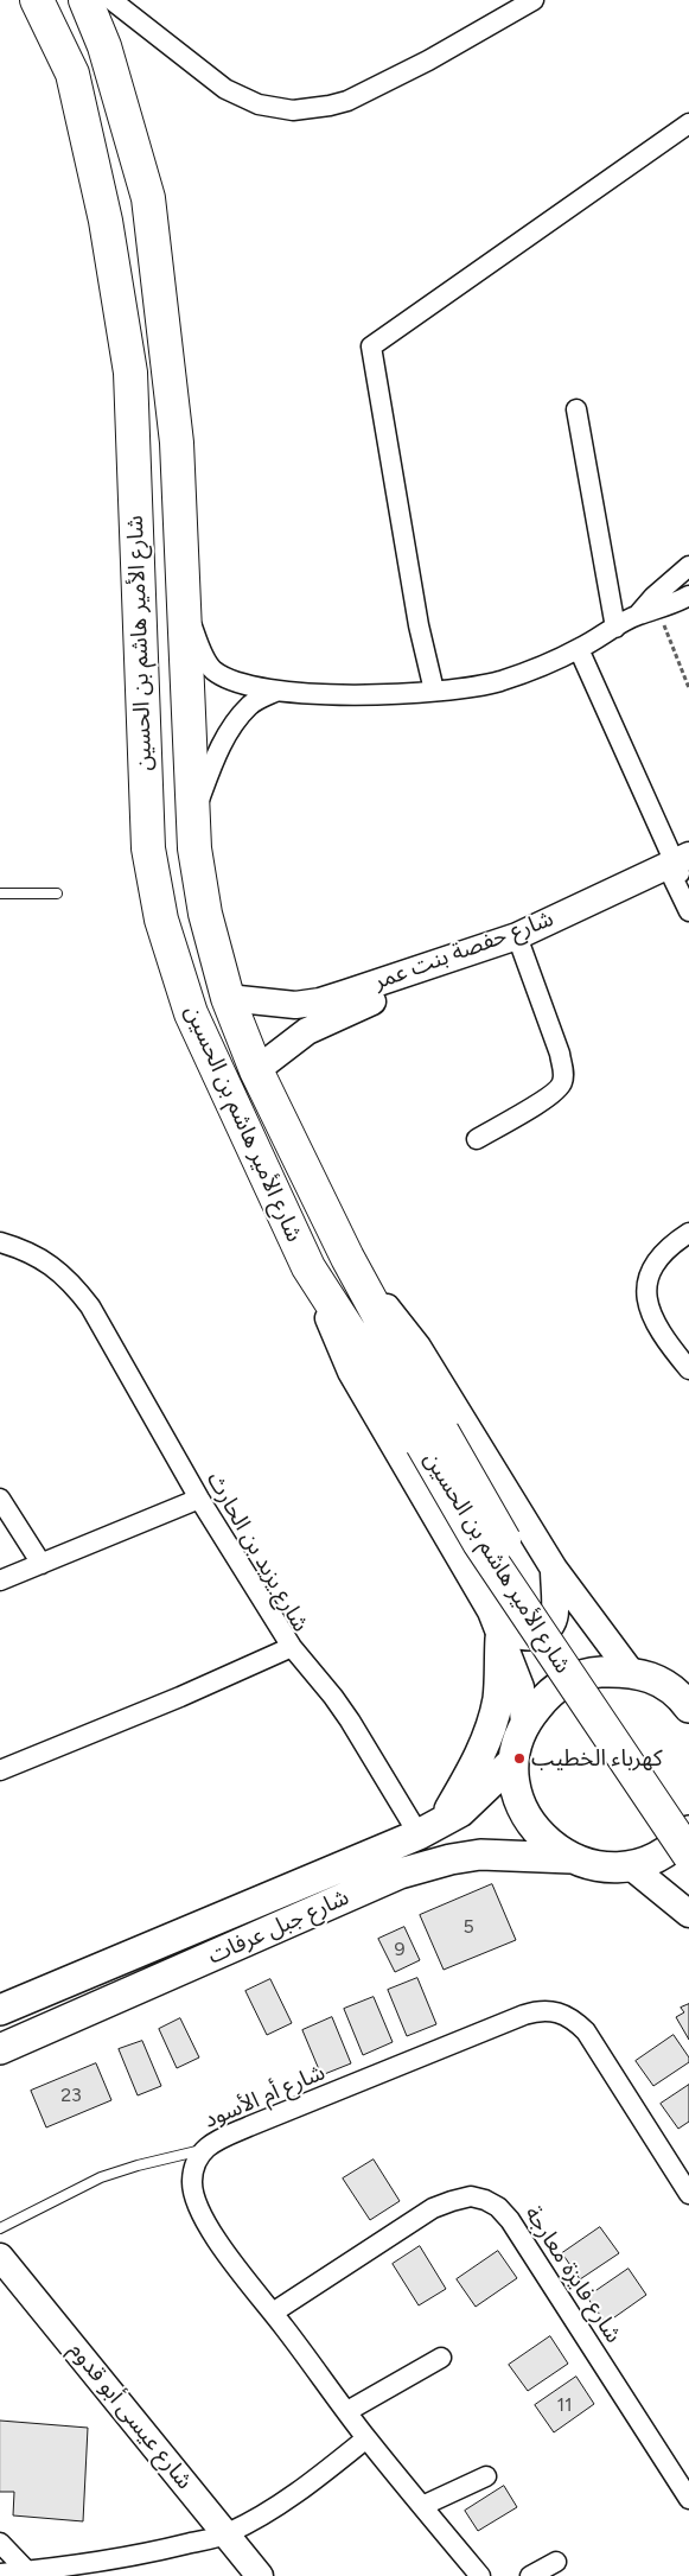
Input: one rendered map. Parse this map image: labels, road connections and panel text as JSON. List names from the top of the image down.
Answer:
{
  "streets": {
    "highway": ["شارع الأمير هاشم بن الحسين"],
    "main road": ["شارع حفصة بنت عمر", "شارع جبل عرفات", "شارع عيسى أبو قدوم"],
    "street": ["شارع يزيد بن الحارث", "شارع أم الأسود", "شارع فايزة معارجة"]
  },
  "crossings": [
    ["شارع الأمير هاشم بن الحسين", "شارع حفصة بنت عمر"],
    ["شارع أم الأسود", "شارع فايزة معارجة"]
  ],
  "places": ["كهرباء الخطيب"],
  "house_numbers": [
    "5",
    "9",
    "23",
    "11"
  ]
}
